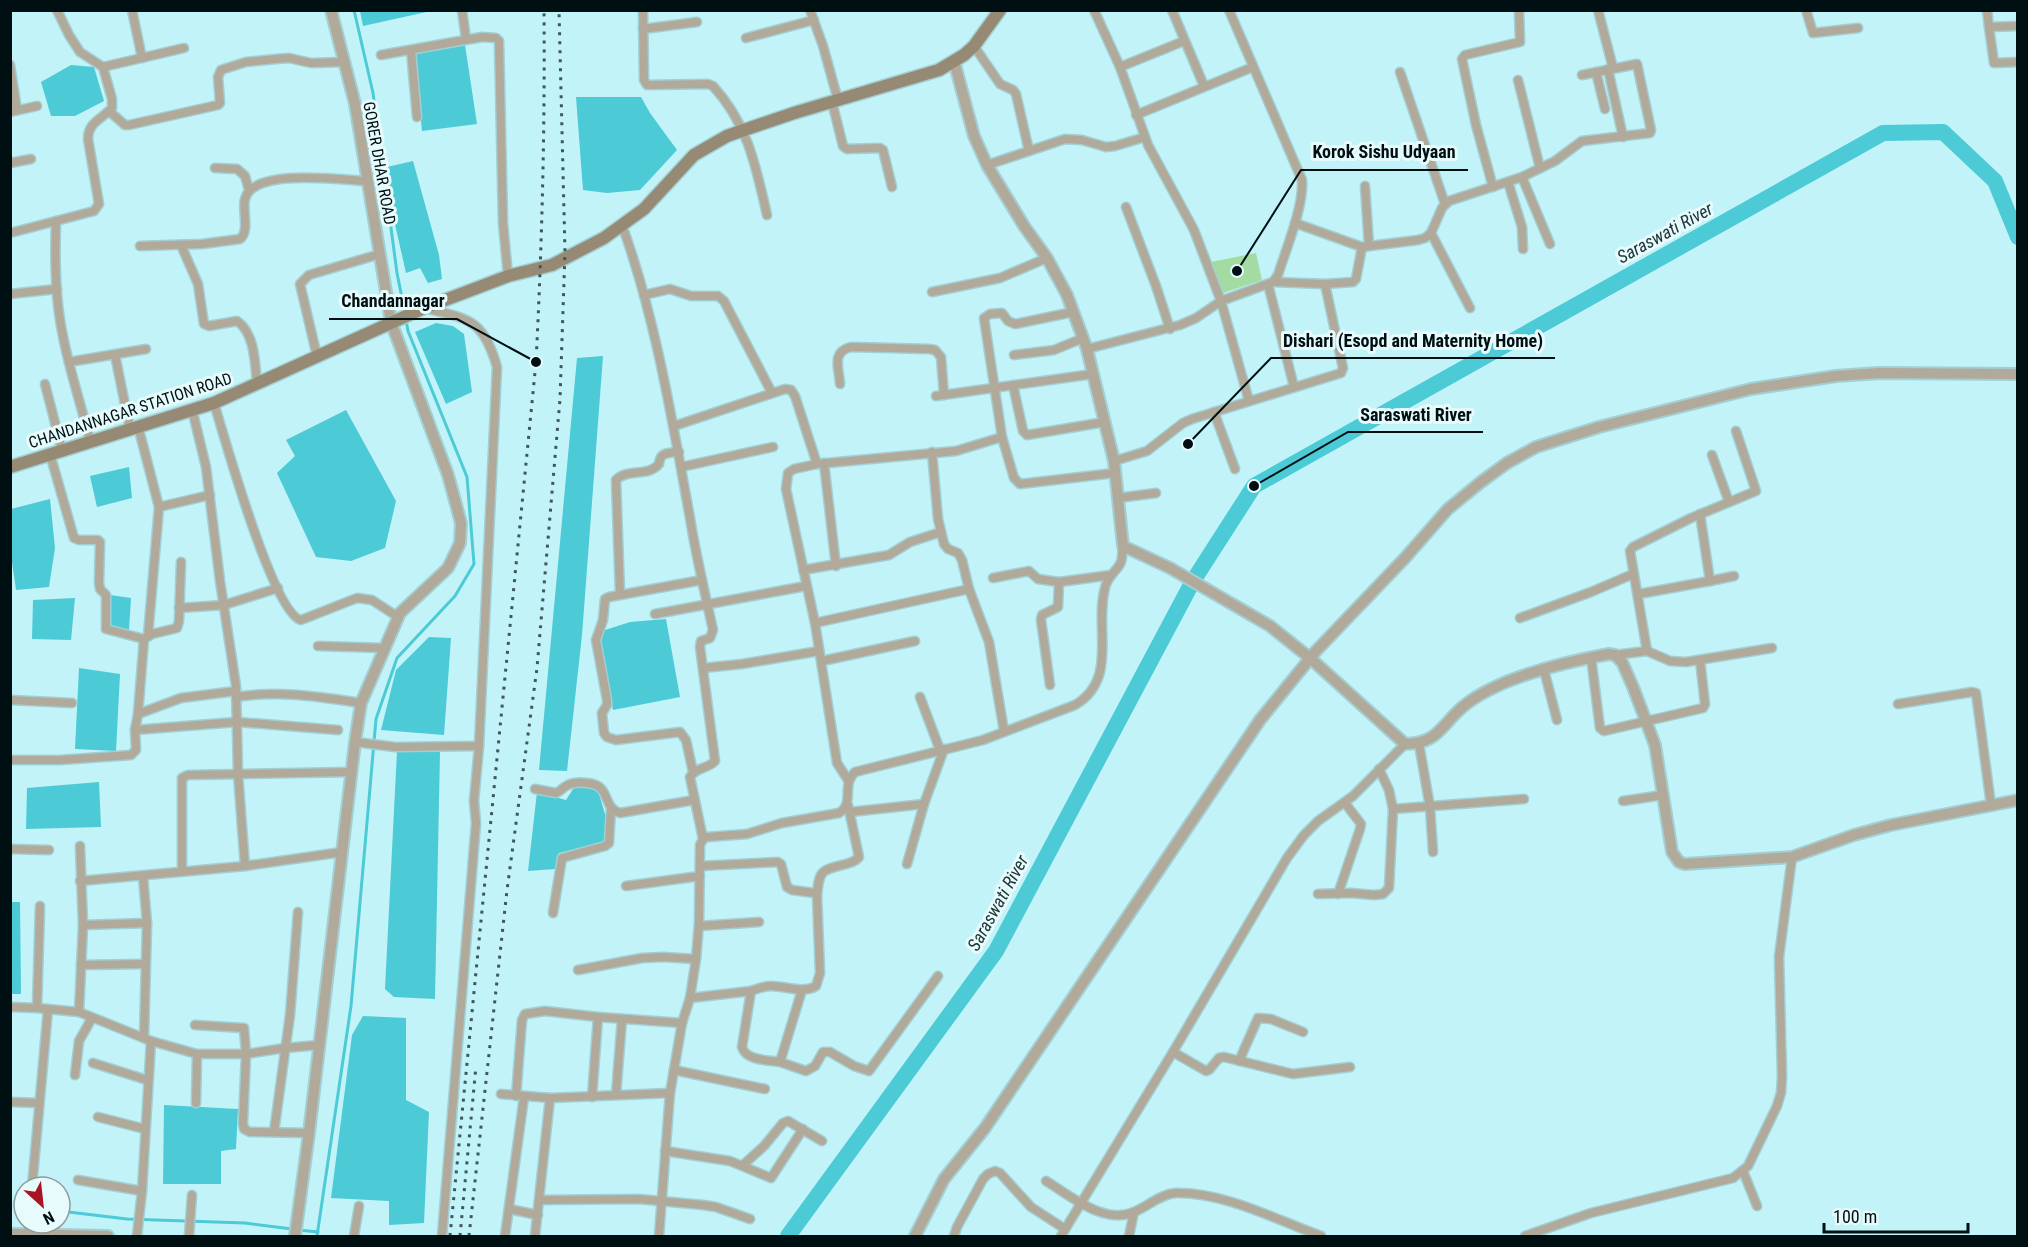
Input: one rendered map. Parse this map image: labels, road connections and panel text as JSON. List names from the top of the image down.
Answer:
{
  "streets": {
    "main road": ["CHANDANNAGAR STATION ROAD"],
    "street": ["GORER DHAR ROAD"]
  },
  "crossings": [
    ["GORER DHAR ROAD", "CHANDANNAGAR STATION ROAD"]
  ],
  "water": ["Saraswati River"],
  "places": [
    "Korok Sishu Udyaan",
    "Chandannagar",
    "Dishari (Esopd and Maternity Home)",
    "Saraswati River"
  ],
  "scale_bar": "100 m",
  "north": "bottom right"
}
